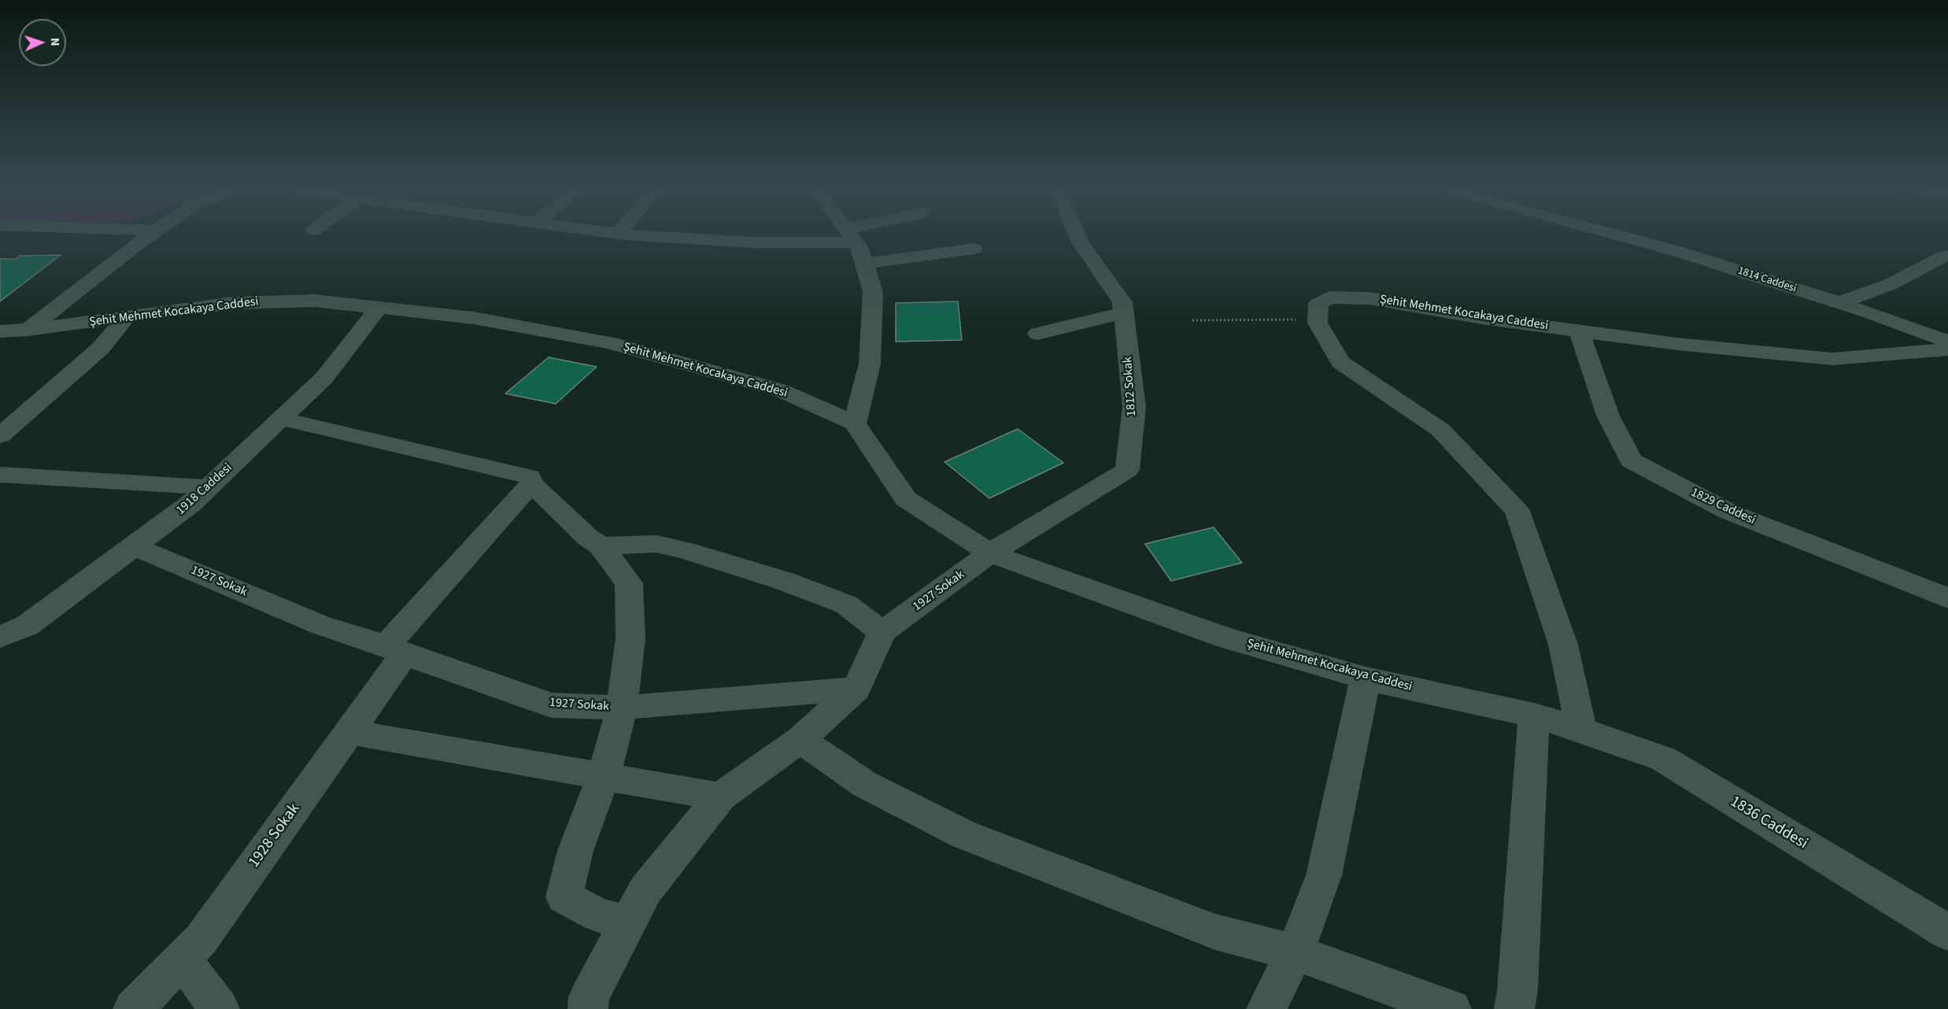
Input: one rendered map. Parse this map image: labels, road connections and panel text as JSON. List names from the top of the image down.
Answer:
{
  "streets": {
    "street": [
      "1814 Caddesi",
      "Şehit Mehmet Kocakaya Caddesi",
      "1812 Sokak",
      "1918 Caddesi",
      "1829 Caddesi",
      "1927 Sokak",
      "1836 Caddesi",
      "1928 Sokak"
    ]
  },
  "crossings": [
    ["Şehit Mehmet Kocakaya Caddesi", "1812 Sokak"],
    ["Şehit Mehmet Kocakaya Caddesi", "1918 Caddesi"],
    ["Şehit Mehmet Kocakaya Caddesi", "1829 Caddesi"],
    ["Şehit Mehmet Kocakaya Caddesi", "1927 Sokak"],
    ["Şehit Mehmet Kocakaya Caddesi", "1836 Caddesi"],
    ["1812 Sokak", "1927 Sokak"],
    ["1918 Caddesi", "1927 Sokak"],
    ["1927 Sokak", "1928 Sokak"]
  ],
  "north": "right"
}
